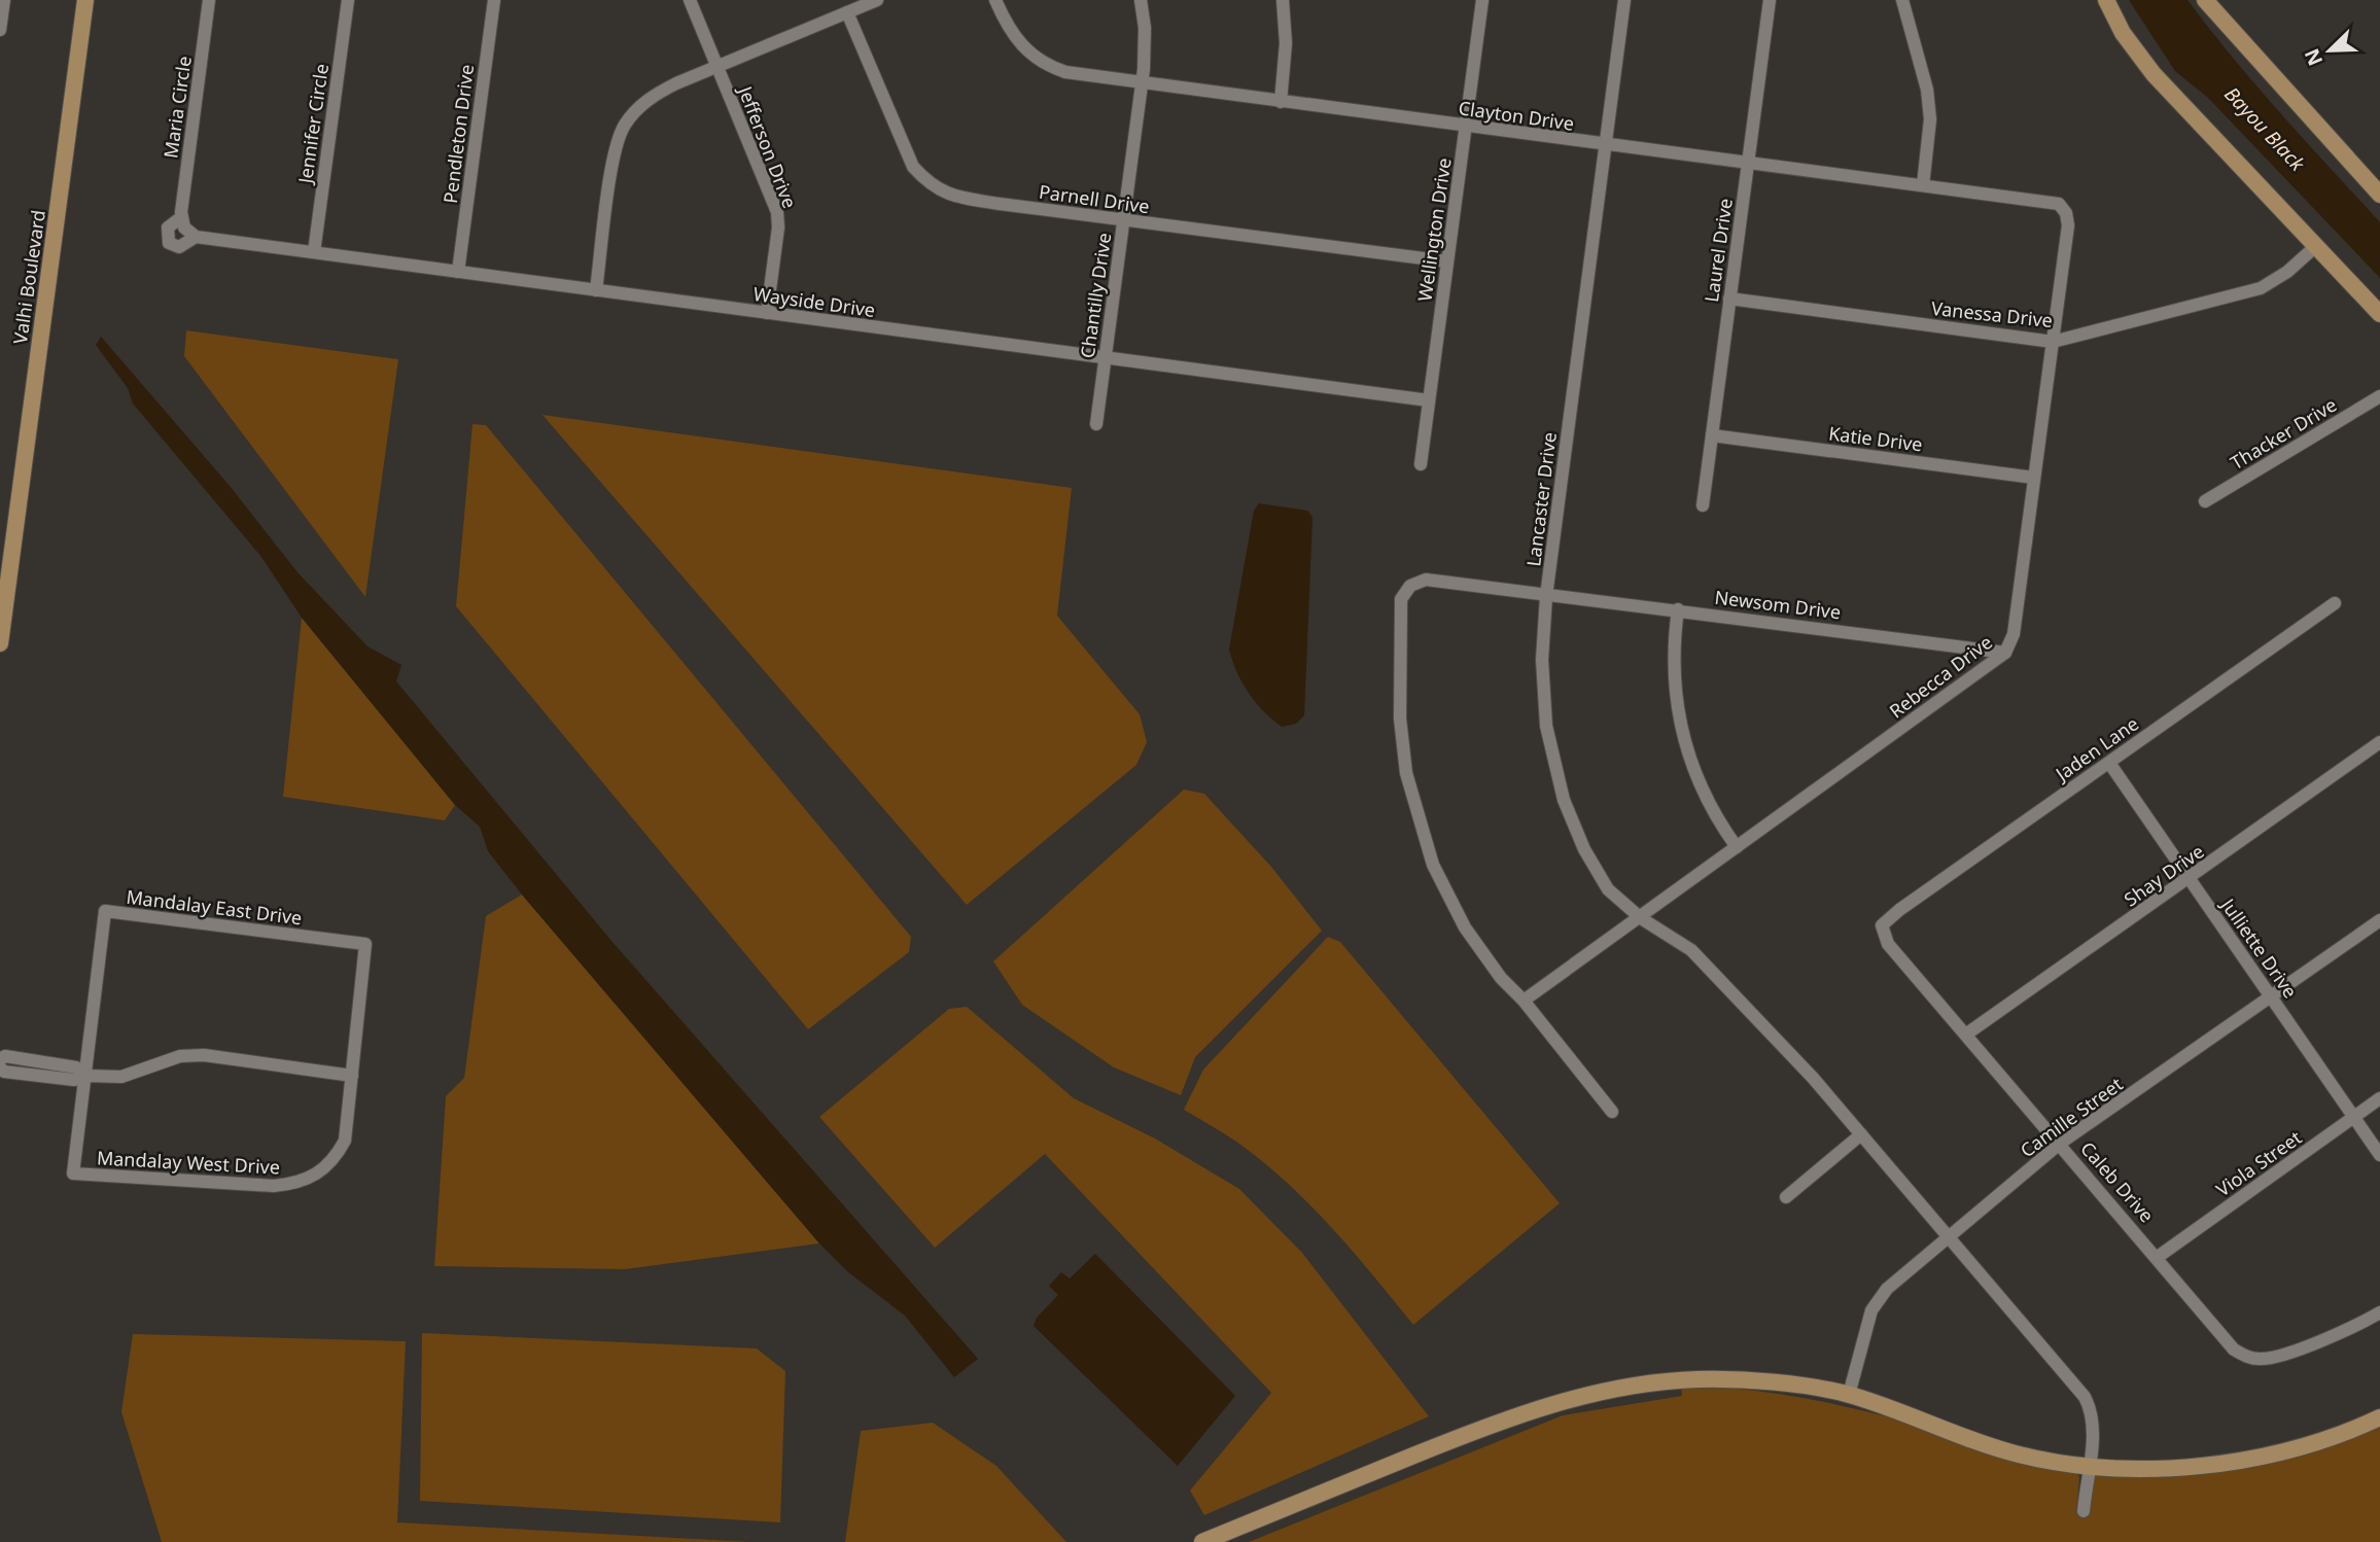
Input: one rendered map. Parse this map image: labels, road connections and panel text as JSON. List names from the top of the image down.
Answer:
{
  "streets": {
    "street": [
      "Maria Circle",
      "Clayton Drive",
      "Jennifer Circle",
      "Pendleton Drive",
      "Jefferson Drive",
      "Parnell Drive",
      "Wellington Drive",
      "Laurel Drive",
      "Valhi Boulevard",
      "Chantilly Drive",
      "Wayside Drive",
      "Vanessa Drive",
      "Thacker Drive",
      "Katie Drive",
      "Lancaster Drive",
      "Newsom Drive",
      "Rebecca Drive",
      "Jaden Lane",
      "Shay Drive",
      "Mandalay East Drive",
      "Julliette Drive",
      "Camille Street",
      "Mandalay West Drive",
      "Viola Street",
      "Caleb Drive"
    ]
  },
  "crossings": [
    ["Maria Circle", "Wayside Drive"],
    ["Clayton Drive", "Wellington Drive"],
    ["Clayton Drive", "Laurel Drive"],
    ["Clayton Drive", "Chantilly Drive"],
    ["Clayton Drive", "Lancaster Drive"],
    ["Clayton Drive", "Rebecca Drive"],
    ["Jennifer Circle", "Wayside Drive"],
    ["Pendleton Drive", "Wayside Drive"],
    ["Jefferson Drive", "Wayside Drive"],
    ["Parnell Drive", "Wellington Drive"],
    ["Parnell Drive", "Chantilly Drive"],
    ["Wellington Drive", "Wayside Drive"],
    ["Laurel Drive", "Vanessa Drive"],
    ["Laurel Drive", "Katie Drive"],
    ["Chantilly Drive", "Wayside Drive"],
    ["Vanessa Drive", "Rebecca Drive"],
    ["Katie Drive", "Rebecca Drive"],
    ["Lancaster Drive", "Newsom Drive"],
    ["Lancaster Drive", "Rebecca Drive"],
    ["Lancaster Drive", "Camille Street"],
    ["Newsom Drive", "Rebecca Drive"],
    ["Jaden Lane", "Julliette Drive"],
    ["Jaden Lane", "Caleb Drive"],
    ["Shay Drive", "Julliette Drive"],
    ["Shay Drive", "Caleb Drive"],
    ["Mandalay East Drive", "Mandalay West Drive"],
    ["Julliette Drive", "Camille Street"],
    ["Julliette Drive", "Viola Street"],
    ["Camille Street", "Caleb Drive"],
    ["Viola Street", "Caleb Drive"]
  ],
  "water": ["Bayou Black"],
  "north": "bottom left"
}
